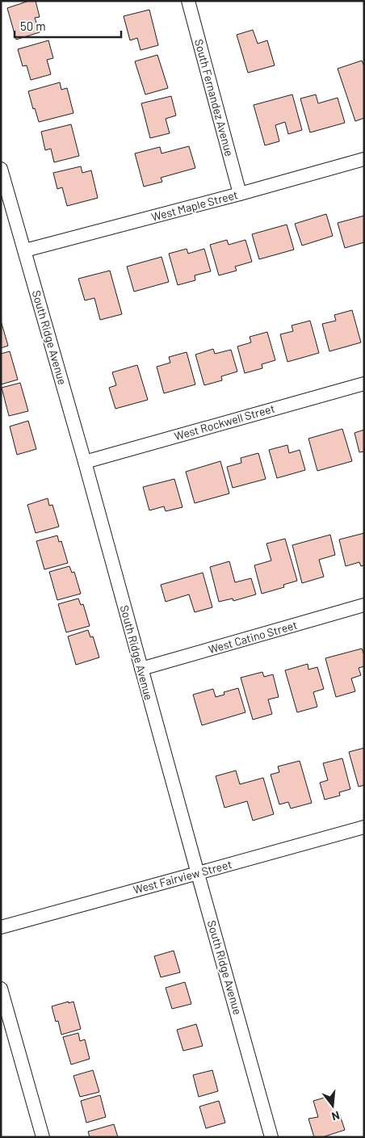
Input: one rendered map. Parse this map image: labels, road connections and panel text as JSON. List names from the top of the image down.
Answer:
{
  "streets": {
    "street": [
      "South Fernandez Avenue",
      "West Maple Street",
      "South Ridge Avenue",
      "West Rockwell Street",
      "West Catino Street",
      "West Fairview Street"
    ]
  },
  "crossings": [
    ["South Fernandez Avenue", "West Maple Street"],
    ["West Maple Street", "South Ridge Avenue"],
    ["South Ridge Avenue", "West Rockwell Street"],
    ["South Ridge Avenue", "West Catino Street"],
    ["South Ridge Avenue", "West Fairview Street"]
  ],
  "scale_bar": "50 m",
  "north": "bottom"
}
